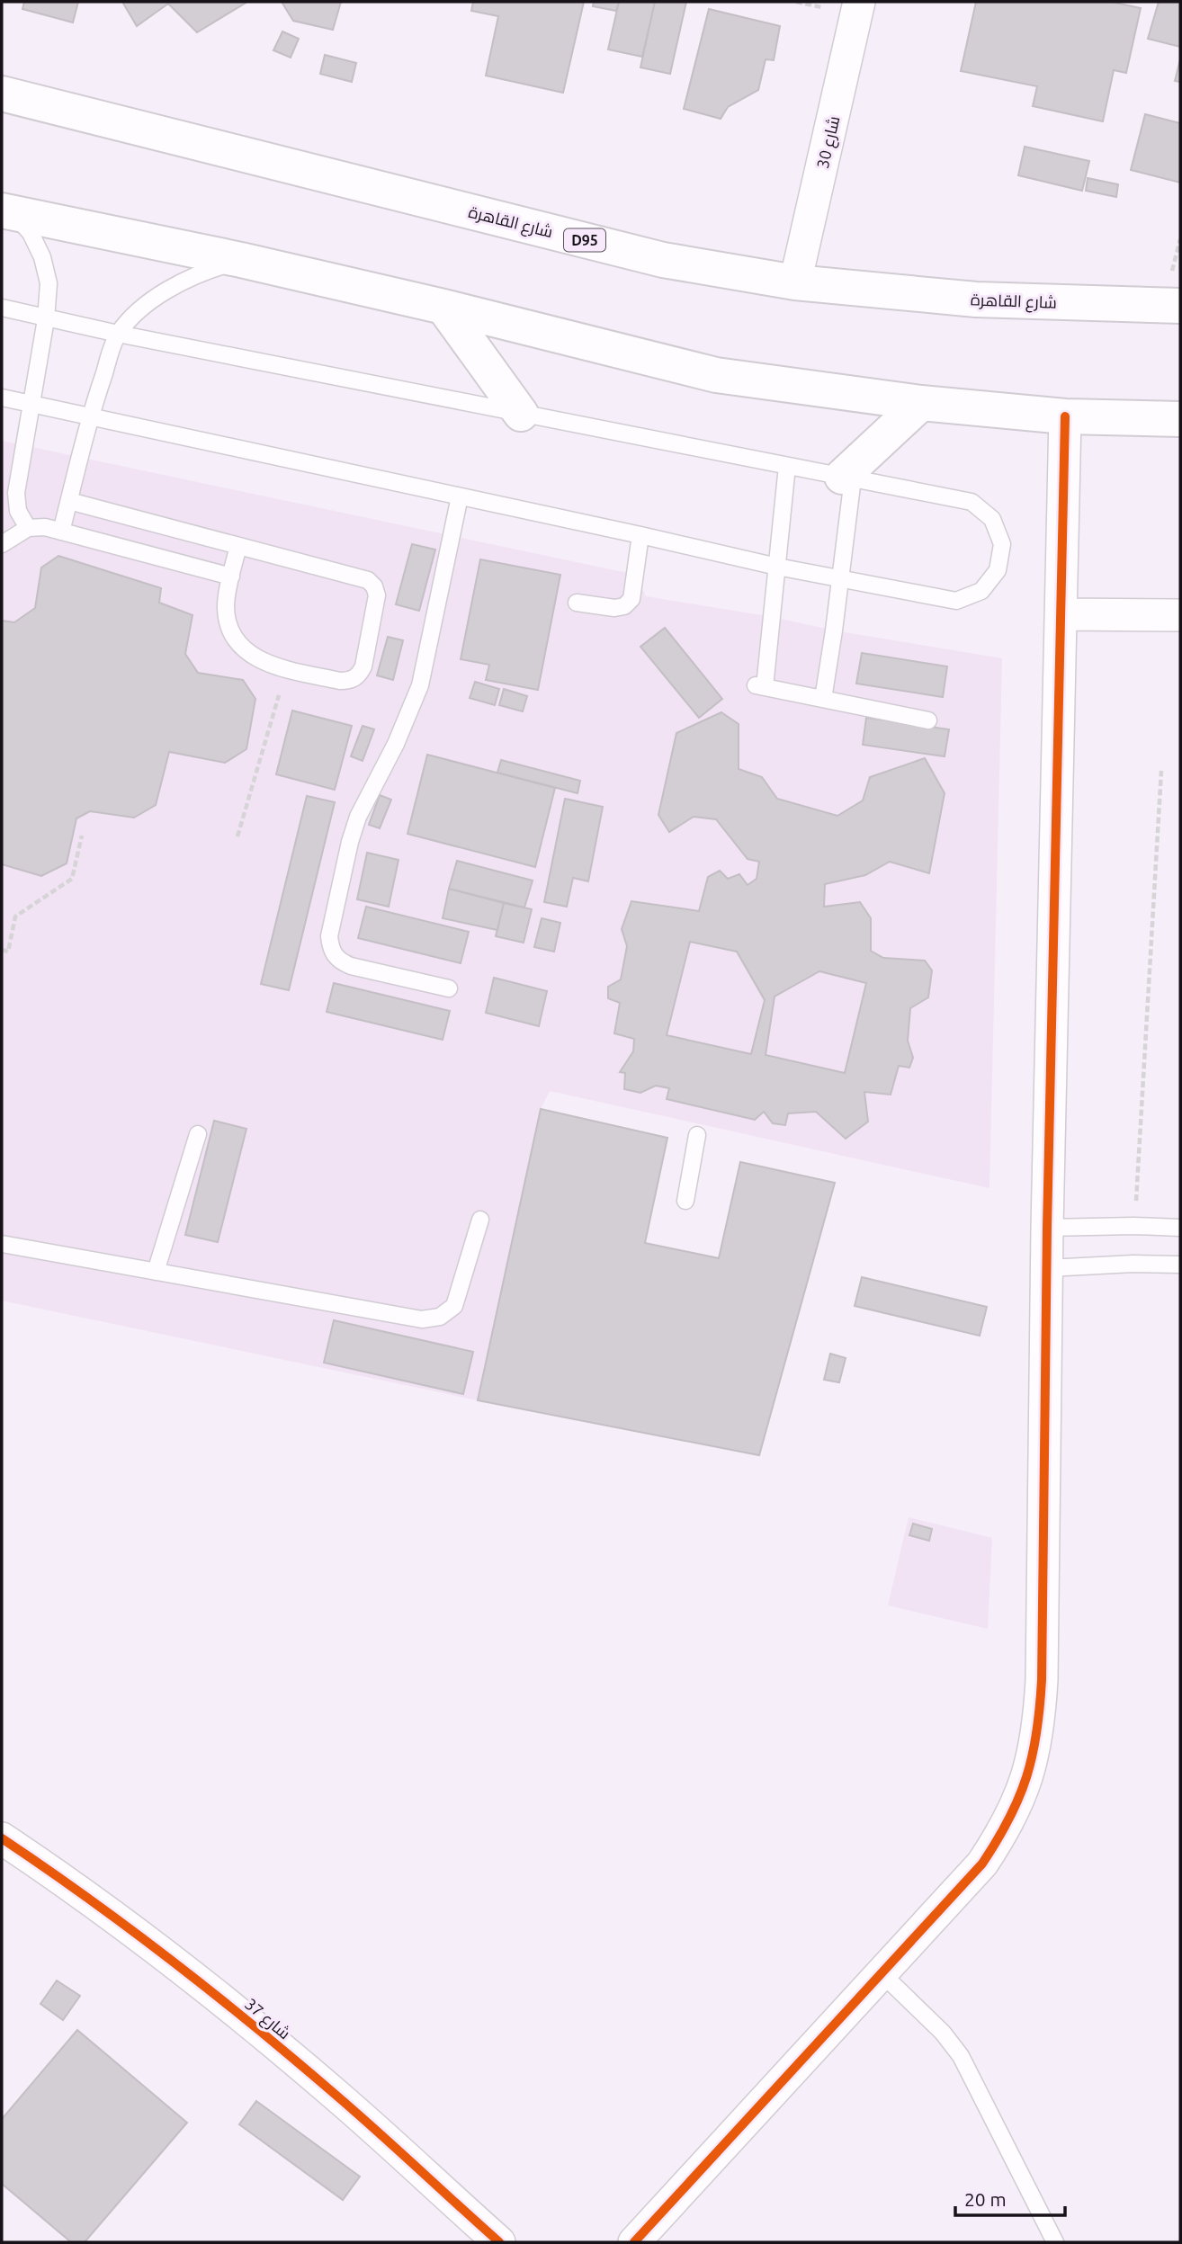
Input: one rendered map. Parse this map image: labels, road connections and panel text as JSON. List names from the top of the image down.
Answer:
{
  "streets": {
    "main road": ["شارع القاهرة", "D95"],
    "street": ["شارع 30", "شارع 37"]
  },
  "crossings": [
    ["شارع 30", "شارع القاهرة"]
  ],
  "scale_bar": "20 m"
}
